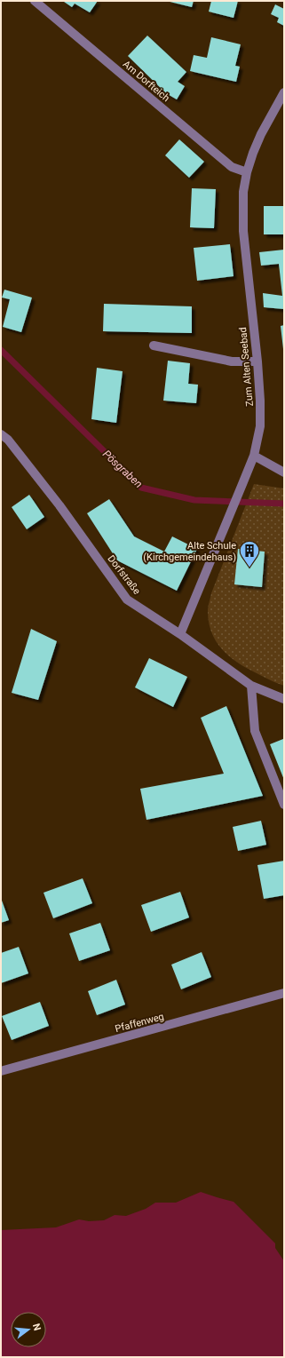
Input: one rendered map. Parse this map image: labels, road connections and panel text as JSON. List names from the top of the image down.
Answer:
{
  "streets": {
    "street": [
      "Am Dorfteich",
      "Zum Alten Seebad",
      "Dorfstraße",
      "Pfaffenweg"
    ]
  },
  "crossings": [
    ["Am Dorfteich", "Zum Alten Seebad"],
    ["Zum Alten Seebad", "Dorfstraße"]
  ],
  "water": ["Pösgraben"],
  "places": {
    "building": ["Alte Schule (Kirchgemeindehaus)"]
  },
  "north": "right"
}
